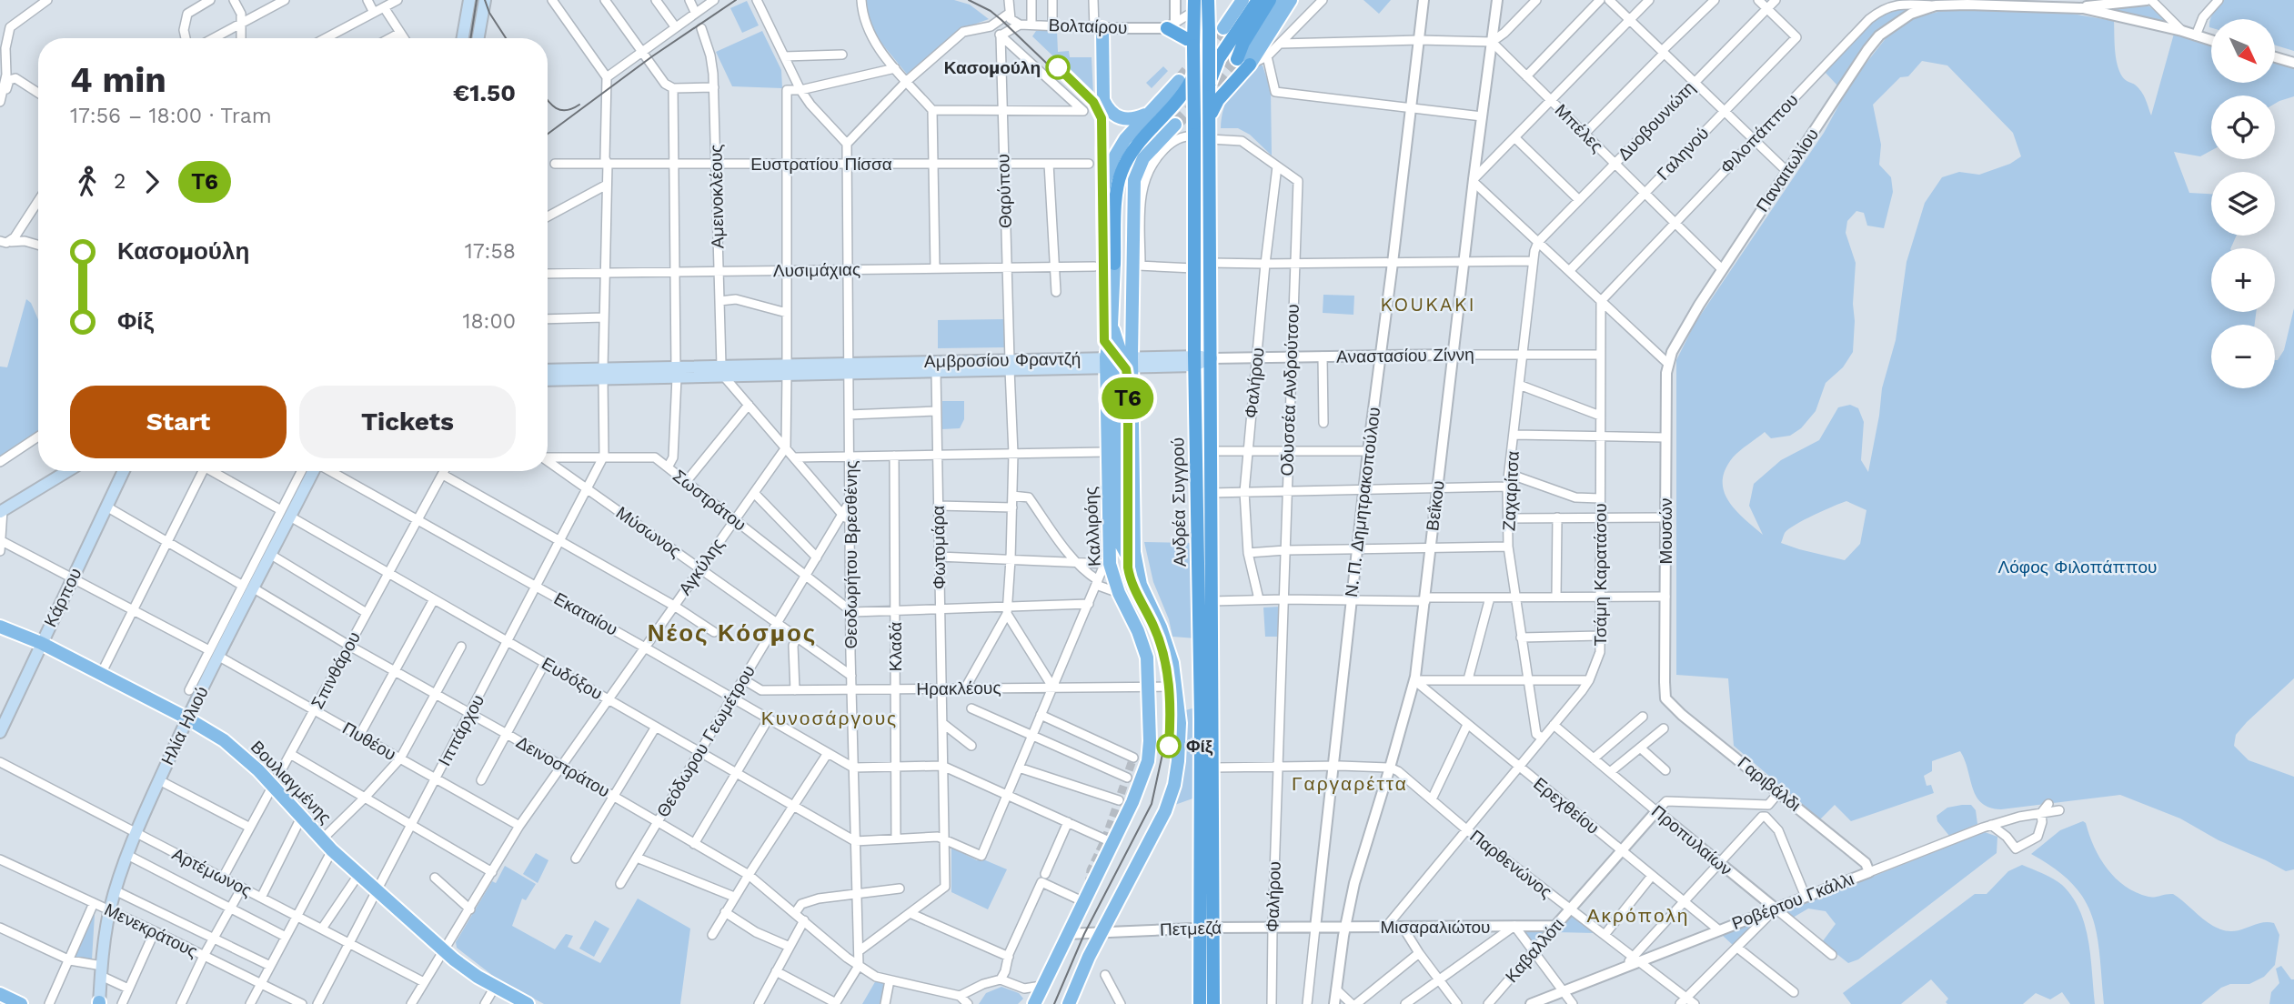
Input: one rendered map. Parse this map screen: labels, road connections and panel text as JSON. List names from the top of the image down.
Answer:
{
  "streets": {
    "highway": ["Ανδρέα Συγγρού"],
    "main road": [
      "Αμβροσίου Φραντζή",
      "Καλλιρόης",
      "Κάρπου",
      "Ηλία Ηλιού",
      "Βουλιαγμένης"
    ],
    "street": [
      "Βολταίρου",
      "Δυοβουνιώτη",
      "Μπέλες",
      "Φιλοπάππου",
      "Γαληνού",
      "Ευστρατίου Πίσσα",
      "Παναιτωλίου",
      "Θαρύπου",
      "Αμεινοκλέους",
      "Λυσιμάχιας",
      "Αναστασίου Ζίννη",
      "Φαλήρου",
      "Οδυσσέα Ανδρούτσου",
      "Ζαχαρίτσα",
      "Σωστράτου",
      "Ν. Π. Δημητρακοπούλου",
      "Βεΐκου",
      "Μουσών",
      "Μύσωνος",
      "Φωτομάρα",
      "Θεοδωρήτου Βρεσθένης",
      "Αγκύλης",
      "Τσάμη Καρατάσου",
      "Εκαταίου",
      "Κλαδά",
      "Σπινθάρου",
      "Ευδόξου",
      "Ηρακλέους",
      "Ιππάρχου",
      "Πυθέου",
      "Θεόδωρου Γεωμέτρου",
      "Δεινοστράτου",
      "Γαριβάλδι",
      "Ερεχθείου",
      "Προπυλαίων",
      "Παρθενώνος",
      "Αρτέμωνος",
      "Ροβέρτου Γκάλλι",
      "Μισαραλιώτου",
      "Πετμεζά",
      "Μενεκράτους",
      "Καβαλλότι"
    ]
  },
  "crossings": [
    ["Βολταίρου", "Θαρύπου"],
    ["Δυοβουνιώτη", "Μπέλες"],
    ["Δυοβουνιώτη", "Γαληνού"],
    ["Δυοβουνιώτη", "Ζαχαρίτσα"],
    ["Μπέλες", "Φιλοπάππου"],
    ["Μπέλες", "Γαληνού"],
    ["Μπέλες", "Παναιτωλίου"],
    ["Μπέλες", "Βεΐκου"],
    ["Φιλοπάππου", "Παναιτωλίου"],
    ["Φιλοπάππου", "Τσάμη Καρατάσου"],
    ["Ευστρατίου Πίσσα", "Θαρύπου"],
    ["Ευστρατίου Πίσσα", "Αμεινοκλέους"],
    ["Ευστρατίου Πίσσα", "Θεοδωρήτου Βρεσθένης"],
    ["Παναιτωλίου", "Μουσών"],
    ["Θαρύπου", "Λυσιμάχιας"],
    ["Θαρύπου", "Αμβροσίου Φραντζή"],
    ["Αμεινοκλέους", "Λυσιμάχιας"],
    ["Αμεινοκλέους", "Αμβροσίου Φραντζή"],
    ["Λυσιμάχιας", "Θεοδωρήτου Βρεσθένης"],
    ["Αναστασίου Ζίννη", "Αμβροσίου Φραντζή"],
    ["Αναστασίου Ζίννη", "Φαλήρου"],
    ["Αναστασίου Ζίννη", "Οδυσσέα Ανδρούτσου"],
    ["Αναστασίου Ζίννη", "Ζαχαρίτσα"],
    ["Αναστασίου Ζίννη", "Ανδρέα Συγγρού"],
    ["Αναστασίου Ζίννη", "Ν. Π. Δημητρακοπούλου"],
    ["Αναστασίου Ζίννη", "Βεΐκου"],
    ["Αναστασίου Ζίννη", "Τσάμη Καρατάσου"],
    ["Αμβροσίου Φραντζή", "Ανδρέα Συγγρού"],
    ["Αμβροσίου Φραντζή", "Καλλιρόης"],
    ["Αμβροσίου Φραντζή", "Φωτομάρα"],
    ["Αμβροσίου Φραντζή", "Θεοδωρήτου Βρεσθένης"],
    ["Φαλήρου", "Οδυσσέα Ανδρούτσου"],
    ["Φαλήρου", "Πετμεζά"],
    ["Ζαχαρίτσα", "Τσάμη Καρατάσου"],
    ["Σωστράτου", "Θεοδωρήτου Βρεσθένης"],
    ["Σωστράτου", "Αγκύλης"],
    ["Σωστράτου", "Ιππάρχου"],
    ["Σωστράτου", "Θεόδωρου Γεωμέτρου"],
    ["Ανδρέα Συγγρού", "Καλλιρόης"],
    ["Ανδρέα Συγγρού", "Πετμεζά"],
    ["Ν. Π. Δημητρακοπούλου", "Μισαραλιώτου"],
    ["Ν. Π. Δημητρακοπούλου", "Πετμεζά"],
    ["Βεΐκου", "Ερεχθείου"],
    ["Βεΐκου", "Παρθενώνος"],
    ["Βεΐκου", "Μισαραλιώτου"],
    ["Καλλιρόης", "Ηρακλέους"],
    ["Καλλιρόης", "Πετμεζά"],
    ["Μουσών", "Γαριβάλδι"],
    ["Μύσωνος", "Θεοδωρήτου Βρεσθένης"],
    ["Μύσωνος", "Αγκύλης"],
    ["Μύσωνος", "Ιππάρχου"],
    ["Μύσωνος", "Θεόδωρου Γεωμέτρου"],
    ["Φωτομάρα", "Ηρακλέους"],
    ["Θεοδωρήτου Βρεσθένης", "Εκαταίου"],
    ["Θεοδωρήτου Βρεσθένης", "Ευδόξου"],
    ["Θεοδωρήτου Βρεσθένης", "Ηρακλέους"],
    ["Θεοδωρήτου Βρεσθένης", "Θεόδωρου Γεωμέτρου"],
    ["Θεοδωρήτου Βρεσθένης", "Δεινοστράτου"],
    ["Αγκύλης", "Εκαταίου"],
    ["Αγκύλης", "Ευδόξου"],
    ["Αγκύλης", "Πυθέου"],
    ["Αγκύλης", "Δεινοστράτου"],
    ["Αγκύλης", "Βουλιαγμένης"],
    ["Αγκύλης", "Αρτέμωνος"],
    ["Τσάμη Καρατάσου", "Ερεχθείου"],
    ["Τσάμη Καρατάσου", "Προπυλαίων"],
    ["Τσάμη Καρατάσου", "Παρθενώνος"],
    ["Τσάμη Καρατάσου", "Μισαραλιώτου"],
    ["Κάρπου", "Πυθέου"],
    ["Κάρπου", "Δεινοστράτου"],
    ["Κάρπου", "Βουλιαγμένης"],
    ["Εκαταίου", "Σπινθάρου"],
    ["Εκαταίου", "Ιππάρχου"],
    ["Εκαταίου", "Θεόδωρου Γεωμέτρου"],
    ["Κλαδά", "Ηρακλέους"],
    ["Σπινθάρου", "Ευδόξου"],
    ["Σπινθάρου", "Πυθέου"],
    ["Σπινθάρου", "Δεινοστράτου"],
    ["Σπινθάρου", "Βουλιαγμένης"],
    ["Σπινθάρου", "Αρτέμωνος"],
    ["Ευδόξου", "Ηλία Ηλιού"],
    ["Ευδόξου", "Ιππάρχου"],
    ["Ευδόξου", "Θεόδωρου Γεωμέτρου"],
    ["Ηρακλέους", "Θεόδωρου Γεωμέτρου"],
    ["Ηλία Ηλιού", "Πυθέου"],
    ["Ηλία Ηλιού", "Δεινοστράτου"],
    ["Ηλία Ηλιού", "Βουλιαγμένης"],
    ["Ηλία Ηλιού", "Αρτέμωνος"],
    ["Ηλία Ηλιού", "Μενεκράτους"],
    ["Ιππάρχου", "Πυθέου"],
    ["Ιππάρχου", "Δεινοστράτου"],
    ["Ιππάρχου", "Βουλιαγμένης"],
    ["Ιππάρχου", "Αρτέμωνος"],
    ["Θεόδωρου Γεωμέτρου", "Δεινοστράτου"],
    ["Γαριβάλδι", "Ροβέρτου Γκάλλι"],
    ["Ερεχθείου", "Ροβέρτου Γκάλλι"],
    ["Ερεχθείου", "Καβαλλότι"],
    ["Προπυλαίων", "Ροβέρτου Γκάλλι"],
    ["Προπυλαίων", "Καβαλλότι"],
    ["Παρθενώνος", "Ροβέρτου Γκάλλι"],
    ["Παρθενώνος", "Καβαλλότι"],
    ["Μισαραλιώτου", "Πετμεζά"],
    ["Μισαραλιώτου", "Καβαλλότι"]
  ],
  "districts": [
    "KOUKAKI",
    "Νέος Κόσμος",
    "Κυνοσάργους",
    "Γαργαρέττα",
    "Ακρόπολη"
  ],
  "parks": ["Λόφος Φιλοπάππου"],
  "places": ["Κασομούλη", "Φίξ"],
  "lines": ["tram line Τ6"],
  "north": "bottom right",
  "page": {
    "on_map": "Τ6",
    "map_buttons": ["+", "−"],
    "heading": ["4 min", "17:56 – 18:00 · Tram", "€1.50"],
    "legs": ["2", "Τ6"],
    "list": [
      {
        "name": "Κασομούλη",
        "value": "17:58"
      },
      {
        "name": "Φίξ",
        "value": "18:00"
      }
    ],
    "buttons": ["Start", "Tickets"]
  }
}
